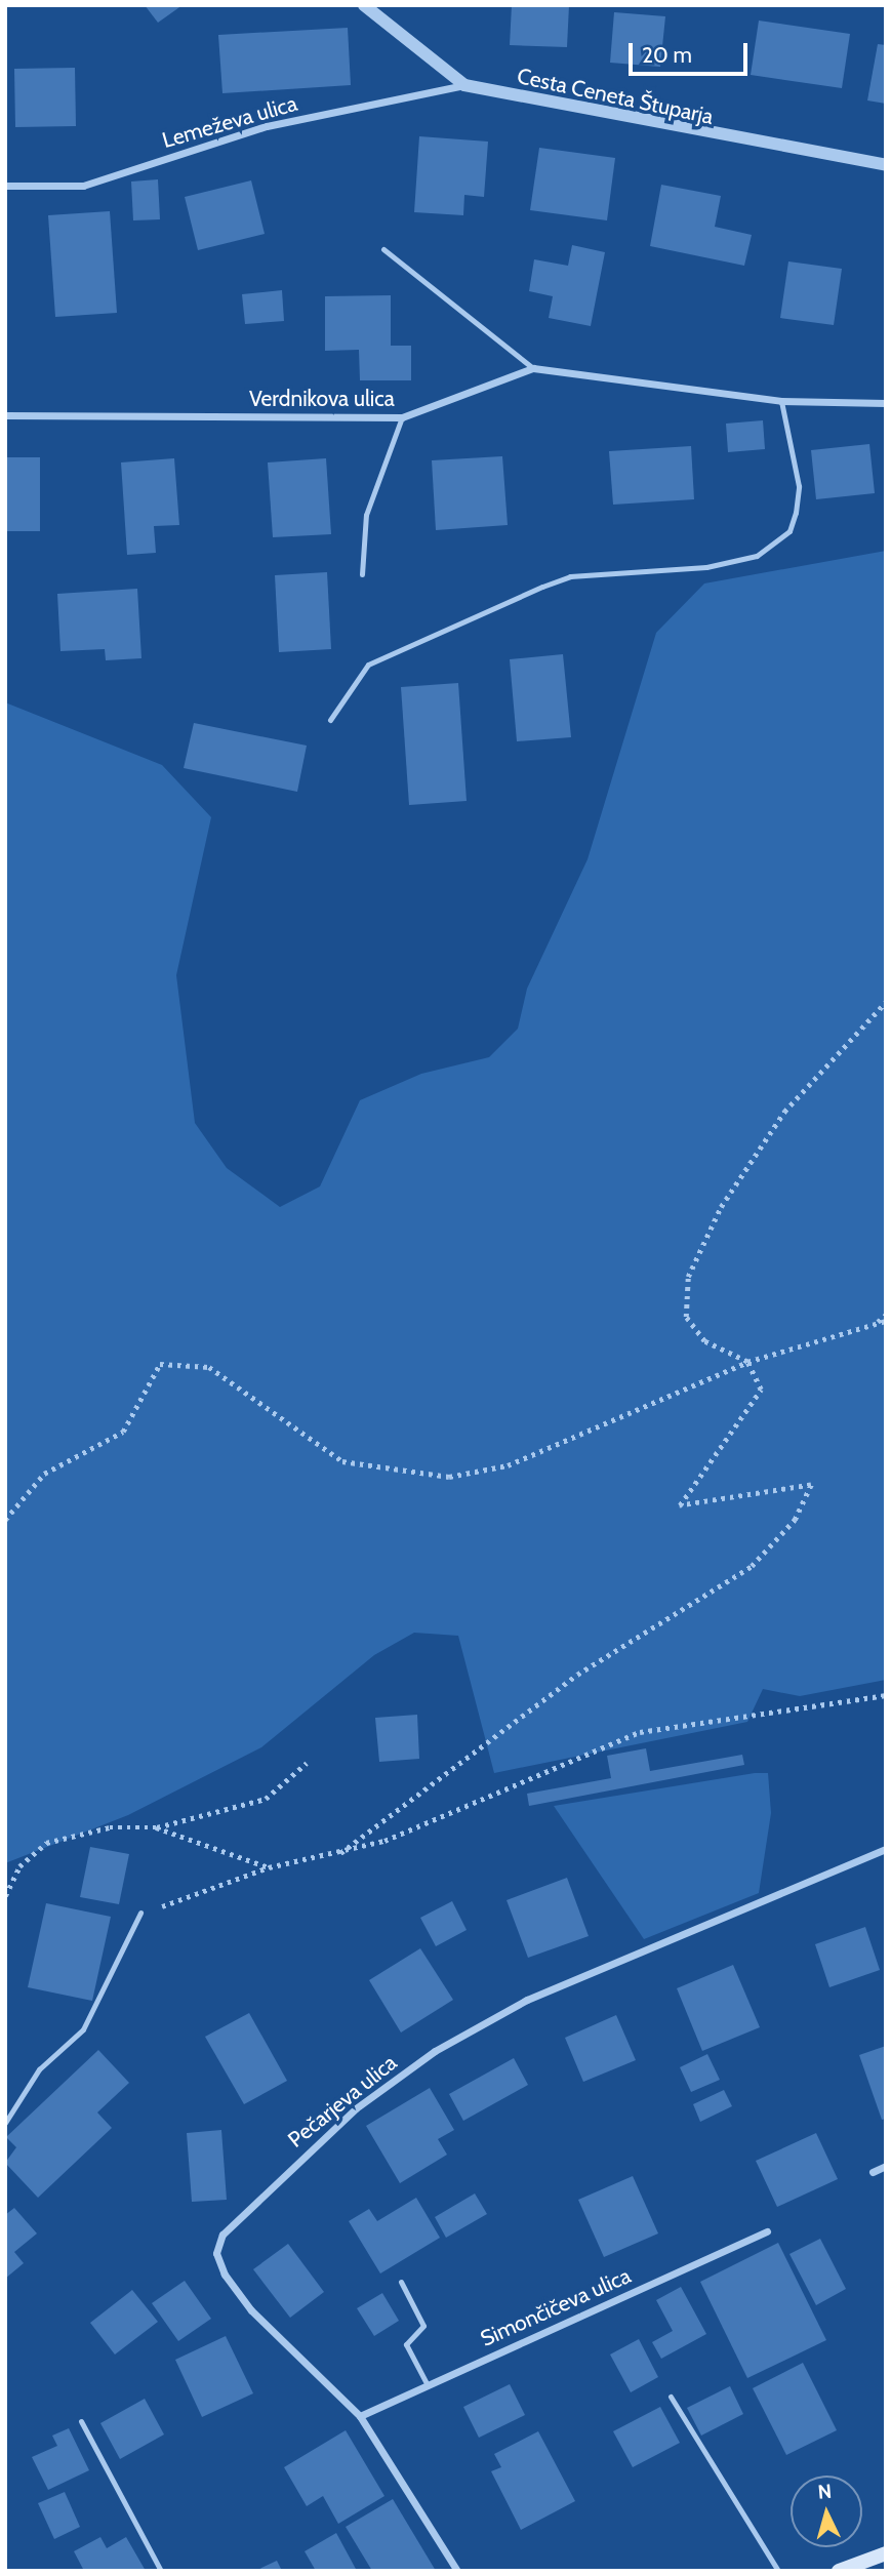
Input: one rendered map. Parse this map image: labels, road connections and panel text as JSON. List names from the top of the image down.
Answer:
{
  "streets": {
    "street": [
      "Cesta Ceneta Štuparja",
      "Lemeževa ulica",
      "Verdnikova ulica",
      "Pečarjeva ulica",
      "Simončičeva ulica"
    ]
  },
  "crossings": [
    ["Cesta Ceneta Štuparja", "Lemeževa ulica"],
    ["Pečarjeva ulica", "Simončičeva ulica"]
  ],
  "scale_bar": "20 m",
  "north": "top"
}
